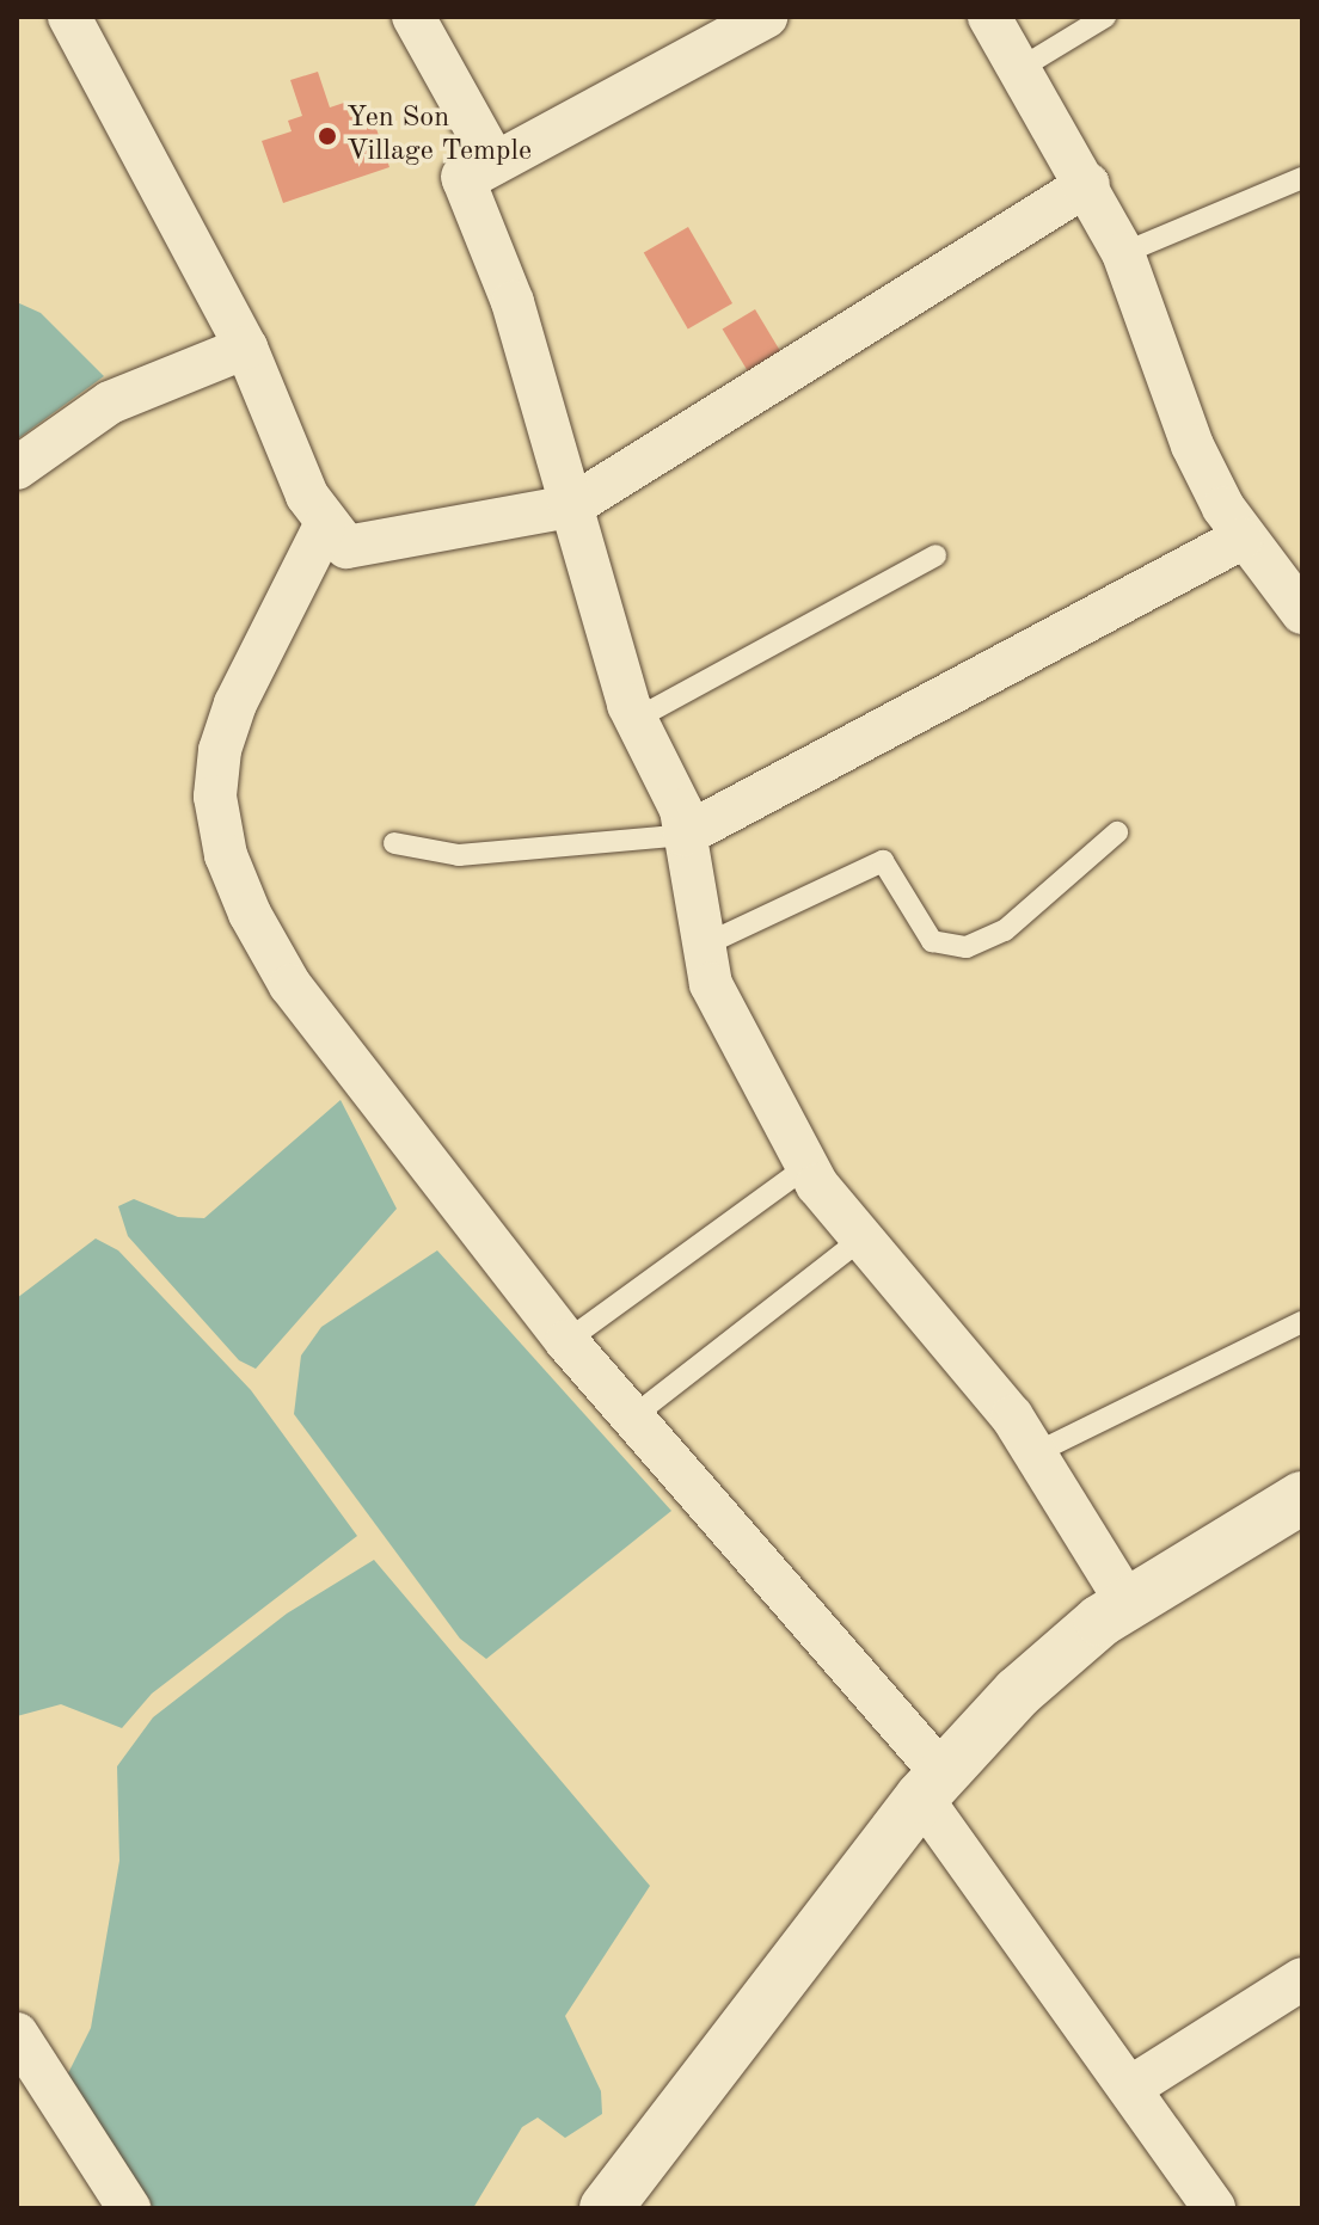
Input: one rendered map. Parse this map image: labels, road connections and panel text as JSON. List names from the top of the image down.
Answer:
{
  "places": ["Yen Son Village Temple"]
}
